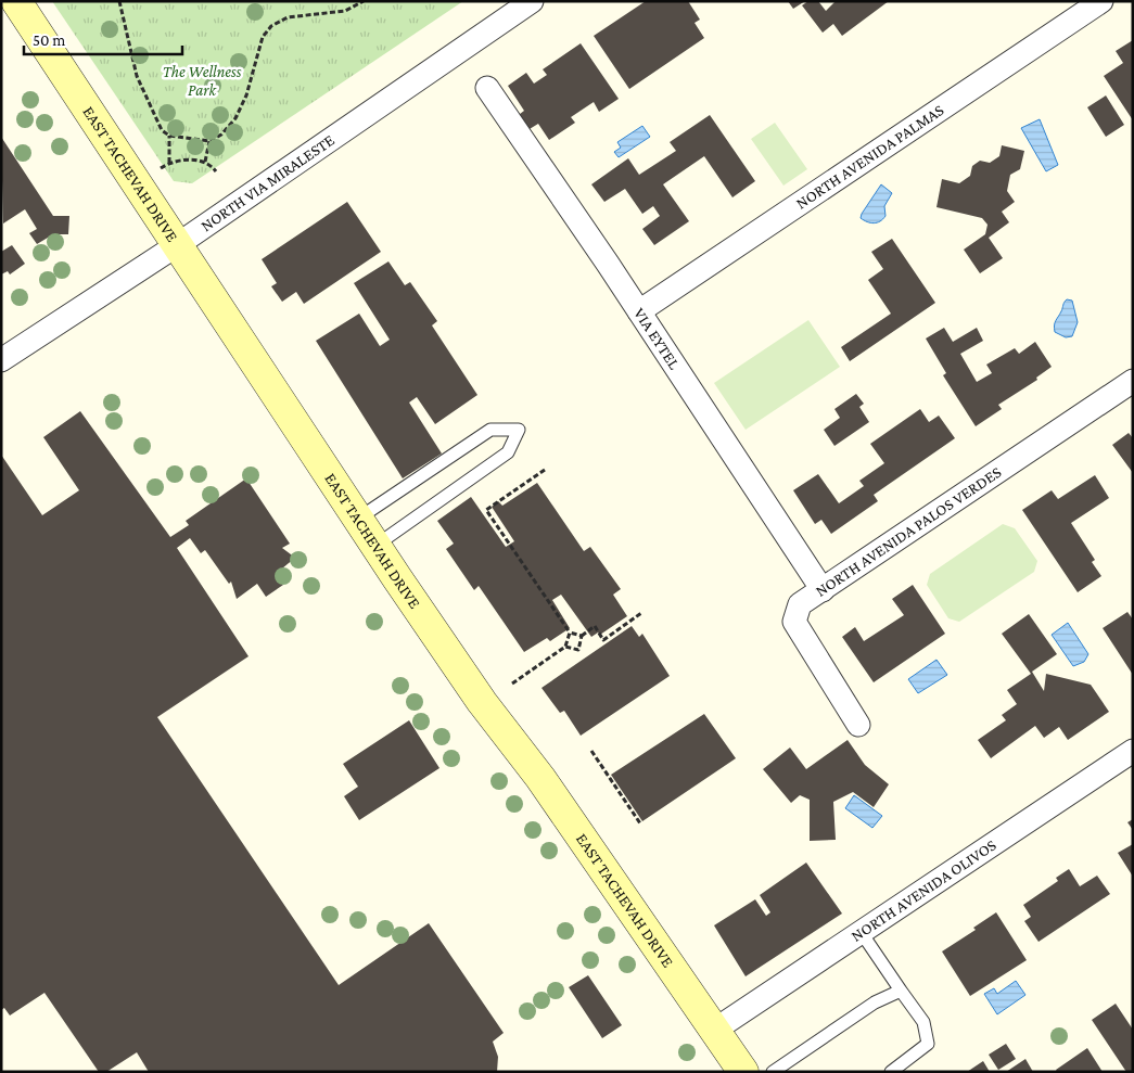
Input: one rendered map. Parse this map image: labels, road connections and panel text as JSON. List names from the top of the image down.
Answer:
{
  "streets": {
    "street": [
      "NORTH AVENIDA PALMAS",
      "EAST TACHEVAH DRIVE",
      "NORTH VIA MIRALESTE",
      "VIA EYTEL",
      "NORTH AVENIDA PALOS VERDES",
      "NORTH AVENIDA OLIVOS"
    ]
  },
  "crossings": [
    ["NORTH AVENIDA PALMAS", "VIA EYTEL"],
    ["EAST TACHEVAH DRIVE", "NORTH VIA MIRALESTE"],
    ["EAST TACHEVAH DRIVE", "NORTH AVENIDA OLIVOS"],
    ["VIA EYTEL", "NORTH AVENIDA PALOS VERDES"]
  ],
  "parks": ["The Wellness Park"],
  "scale_bar": "50 m"
}
